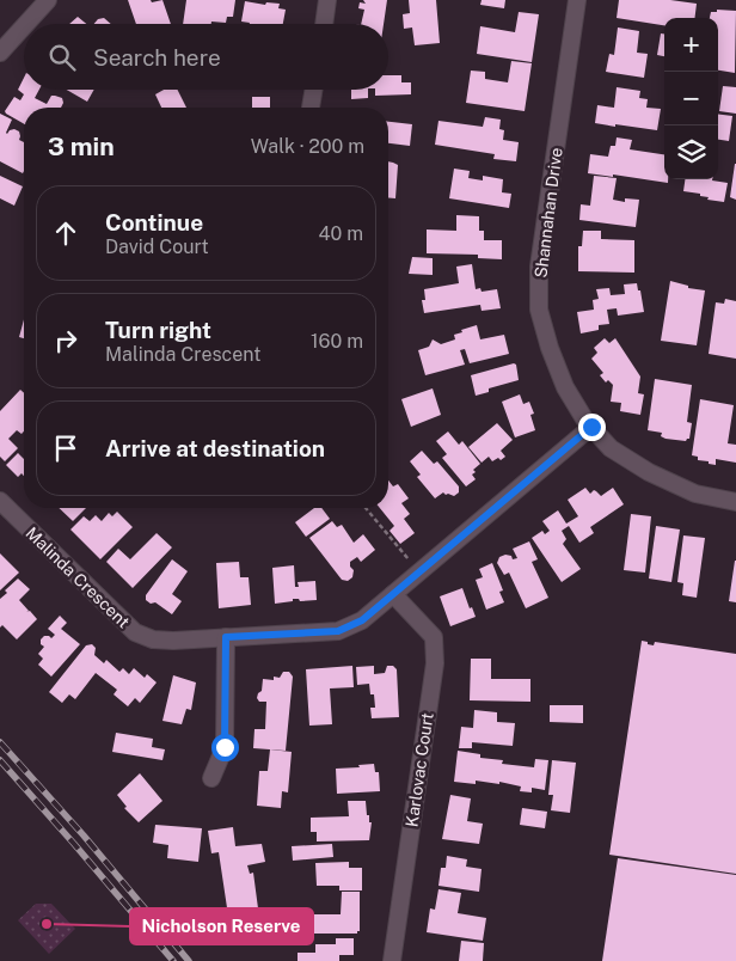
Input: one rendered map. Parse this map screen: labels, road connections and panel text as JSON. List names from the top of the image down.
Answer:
{
  "streets": {
    "street": ["Shannahan Drive", "Malinda Crescent", "Karlovac Court"]
  },
  "crossings": [
    ["Shannahan Drive", "Malinda Crescent"],
    ["Malinda Crescent", "Karlovac Court"]
  ],
  "places": ["Nicholson Reserve"],
  "page": {
    "map_buttons": ["+", "−"],
    "search": "Search here",
    "heading": ["3 min", "Walk · 200 m"],
    "list": [
      ["Continue", "David Court", "40 m"],
      ["Turn right", "Malinda Crescent", "160 m"],
      "Arrive at destination"
    ]
  }
}
